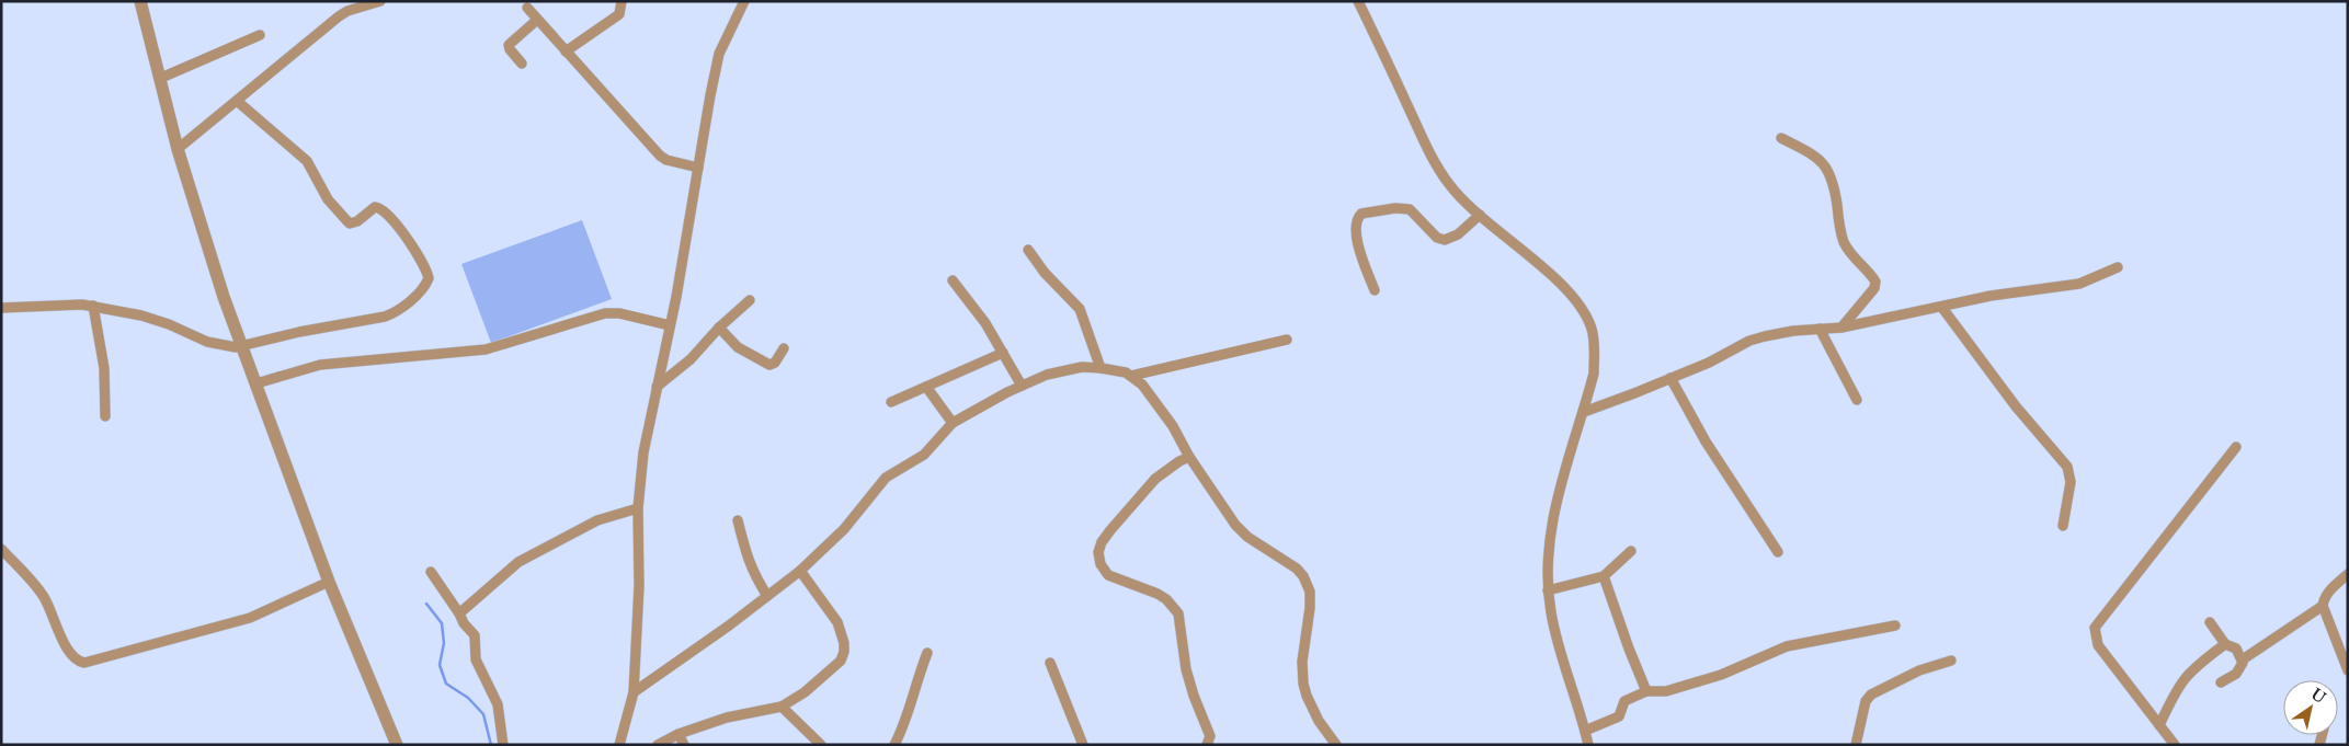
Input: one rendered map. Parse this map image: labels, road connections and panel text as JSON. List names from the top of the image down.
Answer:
{
  "north": "top right"
}
